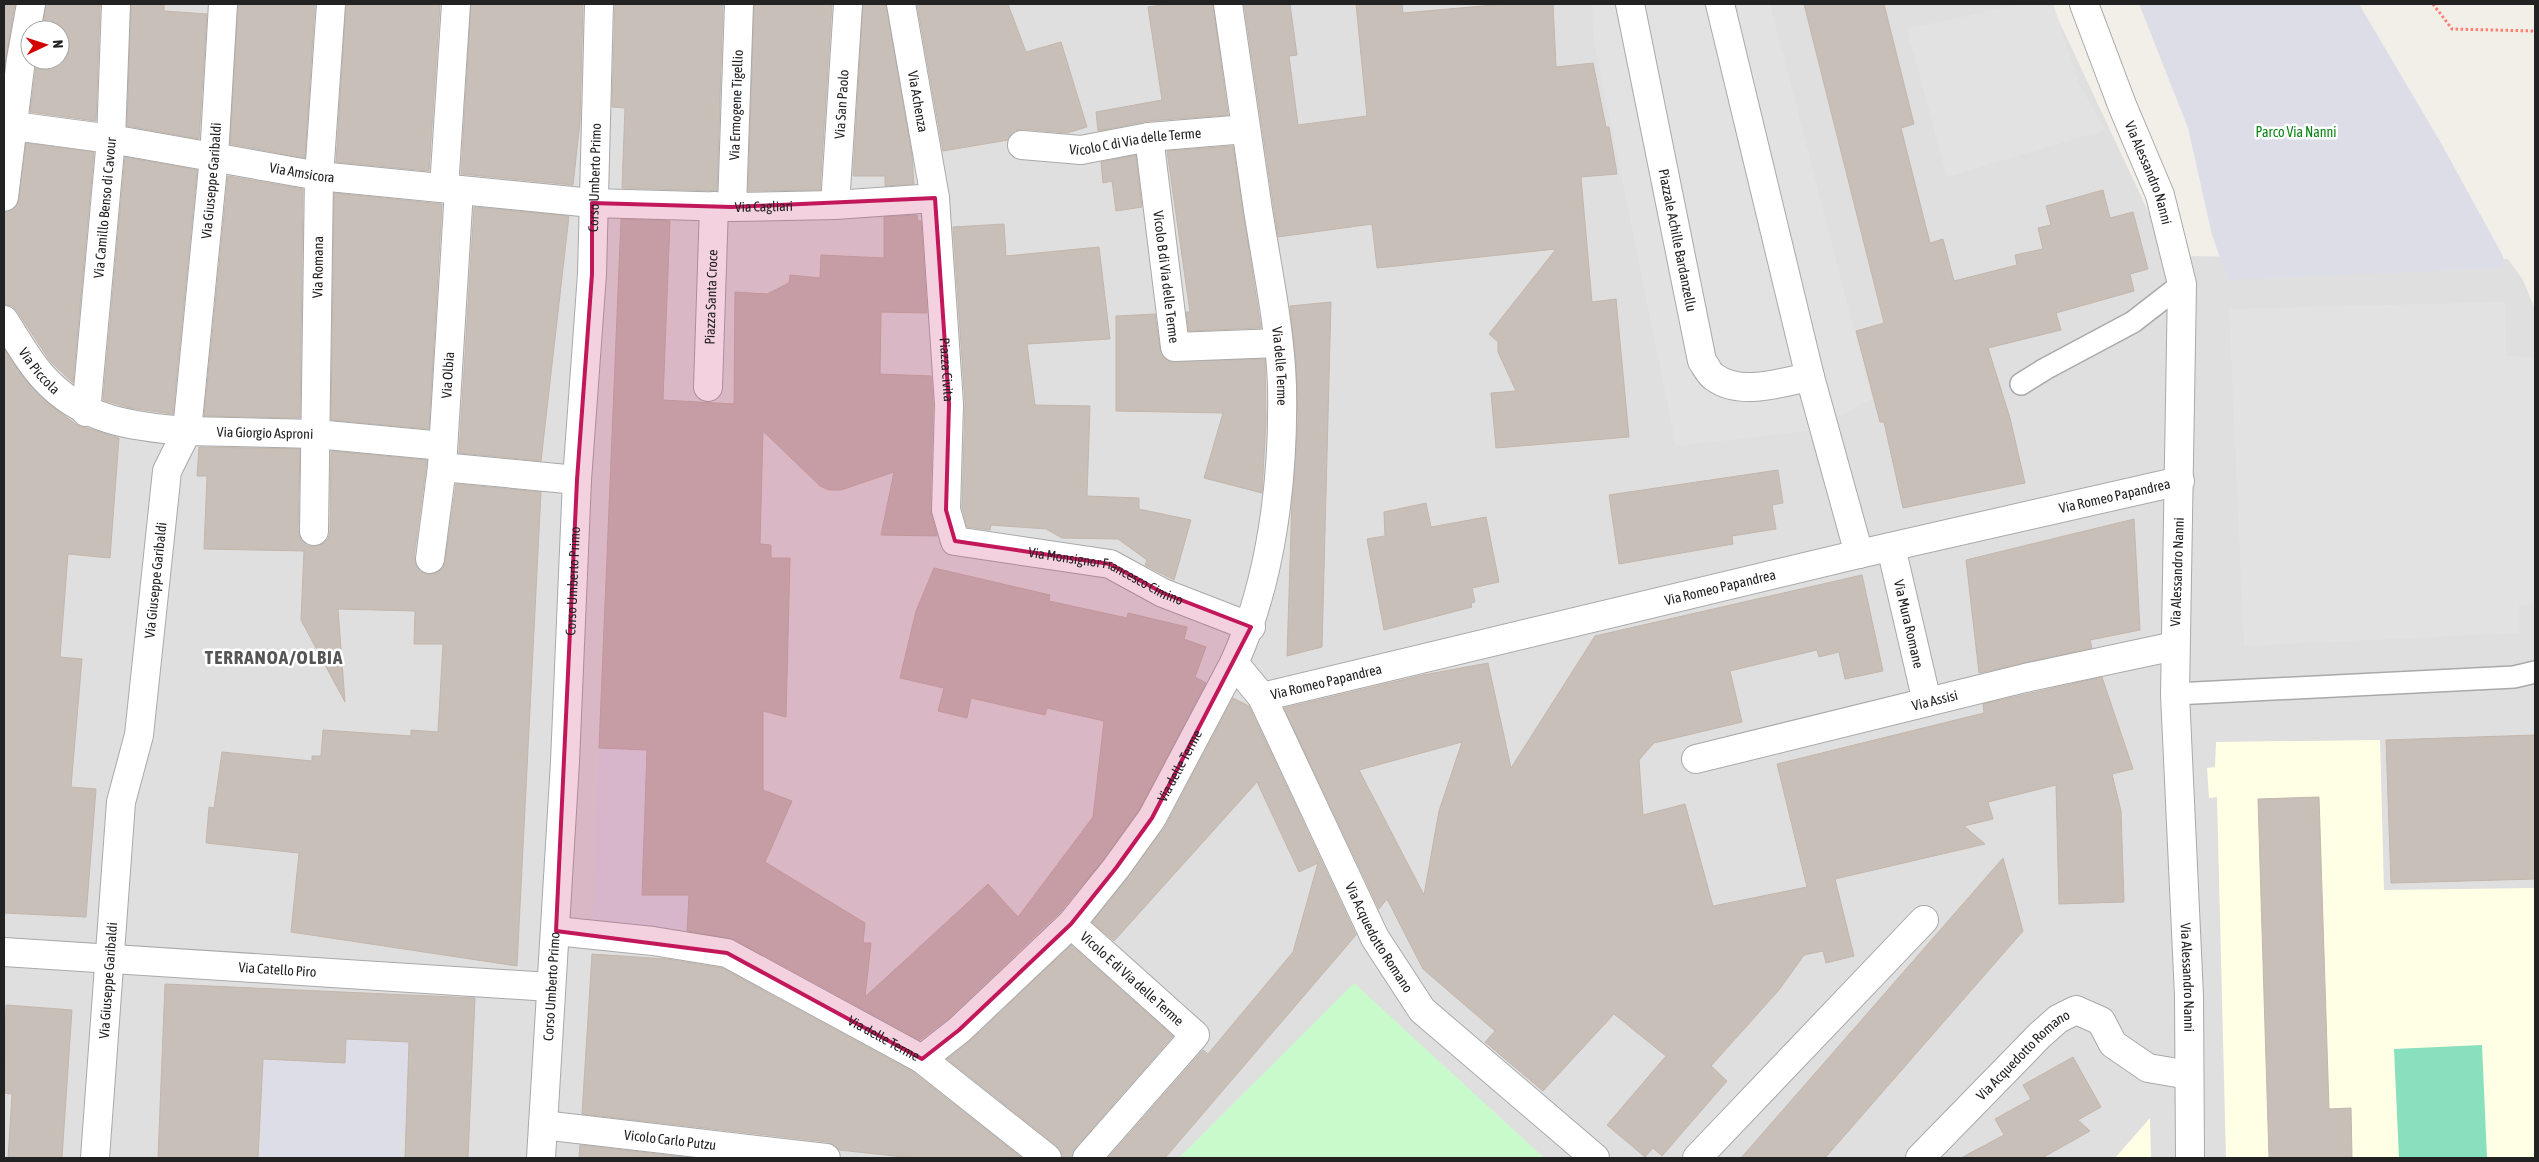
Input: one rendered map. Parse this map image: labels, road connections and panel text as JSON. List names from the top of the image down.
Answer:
{
  "streets": {
    "street": [
      "Via Achenza",
      "Via San Paolo",
      "Via Ermogene Tigellio",
      "Vicolo C di Via delle Terme",
      "Via Amsicora",
      "Via Alessandro Nanni",
      "Corso Umberto Primo",
      "Via Giuseppe Garibaldi",
      "Via Cagliari",
      "Via Camillo Benso di Cavour",
      "Piazzale Achille Bardanzellu",
      "Via Romana",
      "Vicolo B di Via delle Terme",
      "Piazza Santa Croce",
      "Via delle Terme",
      "Via Piccola",
      "Piazza Civita",
      "Via Olbia",
      "Via Giorgio Asproni",
      "Via Romeo Papandrea",
      "Via Monsignor Francesco Cimino",
      "Via Mura Romane",
      "Via Assisi",
      "Via Acquedotto Romano",
      "Via Catello Piro",
      "Vicolo E di Via delle Terme",
      "Vicolo Carlo Putzu"
    ]
  },
  "crossings": [
    ["Via Achenza", "Via Cagliari"],
    ["Via Achenza", "Piazza Civita"],
    ["Via San Paolo", "Via Cagliari"],
    ["Via Ermogene Tigellio", "Via Cagliari"],
    ["Via Ermogene Tigellio", "Piazza Santa Croce"],
    ["Vicolo C di Via delle Terme", "Vicolo B di Via delle Terme"],
    ["Vicolo C di Via delle Terme", "Via delle Terme"],
    ["Via Amsicora", "Corso Umberto Primo"],
    ["Via Amsicora", "Via Giuseppe Garibaldi"],
    ["Via Amsicora", "Via Cagliari"],
    ["Via Amsicora", "Via Camillo Benso di Cavour"],
    ["Via Amsicora", "Via Romana"],
    ["Via Amsicora", "Via Olbia"],
    ["Via Alessandro Nanni", "Via Romeo Papandrea"],
    ["Via Alessandro Nanni", "Via Assisi"],
    ["Via Alessandro Nanni", "Via Acquedotto Romano"],
    ["Corso Umberto Primo", "Via Cagliari"],
    ["Corso Umberto Primo", "Via delle Terme"],
    ["Corso Umberto Primo", "Via Giorgio Asproni"],
    ["Corso Umberto Primo", "Via Catello Piro"],
    ["Corso Umberto Primo", "Vicolo Carlo Putzu"],
    ["Via Giuseppe Garibaldi", "Via Giorgio Asproni"],
    ["Via Giuseppe Garibaldi", "Via Catello Piro"],
    ["Via Cagliari", "Piazza Santa Croce"],
    ["Via Cagliari", "Piazza Civita"],
    ["Via Camillo Benso di Cavour", "Via Piccola"],
    ["Via Camillo Benso di Cavour", "Via Giorgio Asproni"],
    ["Via Romana", "Via Giorgio Asproni"],
    ["Vicolo B di Via delle Terme", "Via delle Terme"],
    ["Via delle Terme", "Via Monsignor Francesco Cimino"],
    ["Via delle Terme", "Via Acquedotto Romano"],
    ["Via delle Terme", "Vicolo E di Via delle Terme"],
    ["Via Piccola", "Via Giorgio Asproni"],
    ["Piazza Civita", "Via Monsignor Francesco Cimino"],
    ["Via Olbia", "Via Giorgio Asproni"],
    ["Via Romeo Papandrea", "Via Mura Romane"],
    ["Via Romeo Papandrea", "Via Acquedotto Romano"],
    ["Via Mura Romane", "Via Assisi"]
  ],
  "districts": ["TERRANOA/OLBIA"],
  "parks": ["Parco Via Nanni"],
  "north": "right"
}
